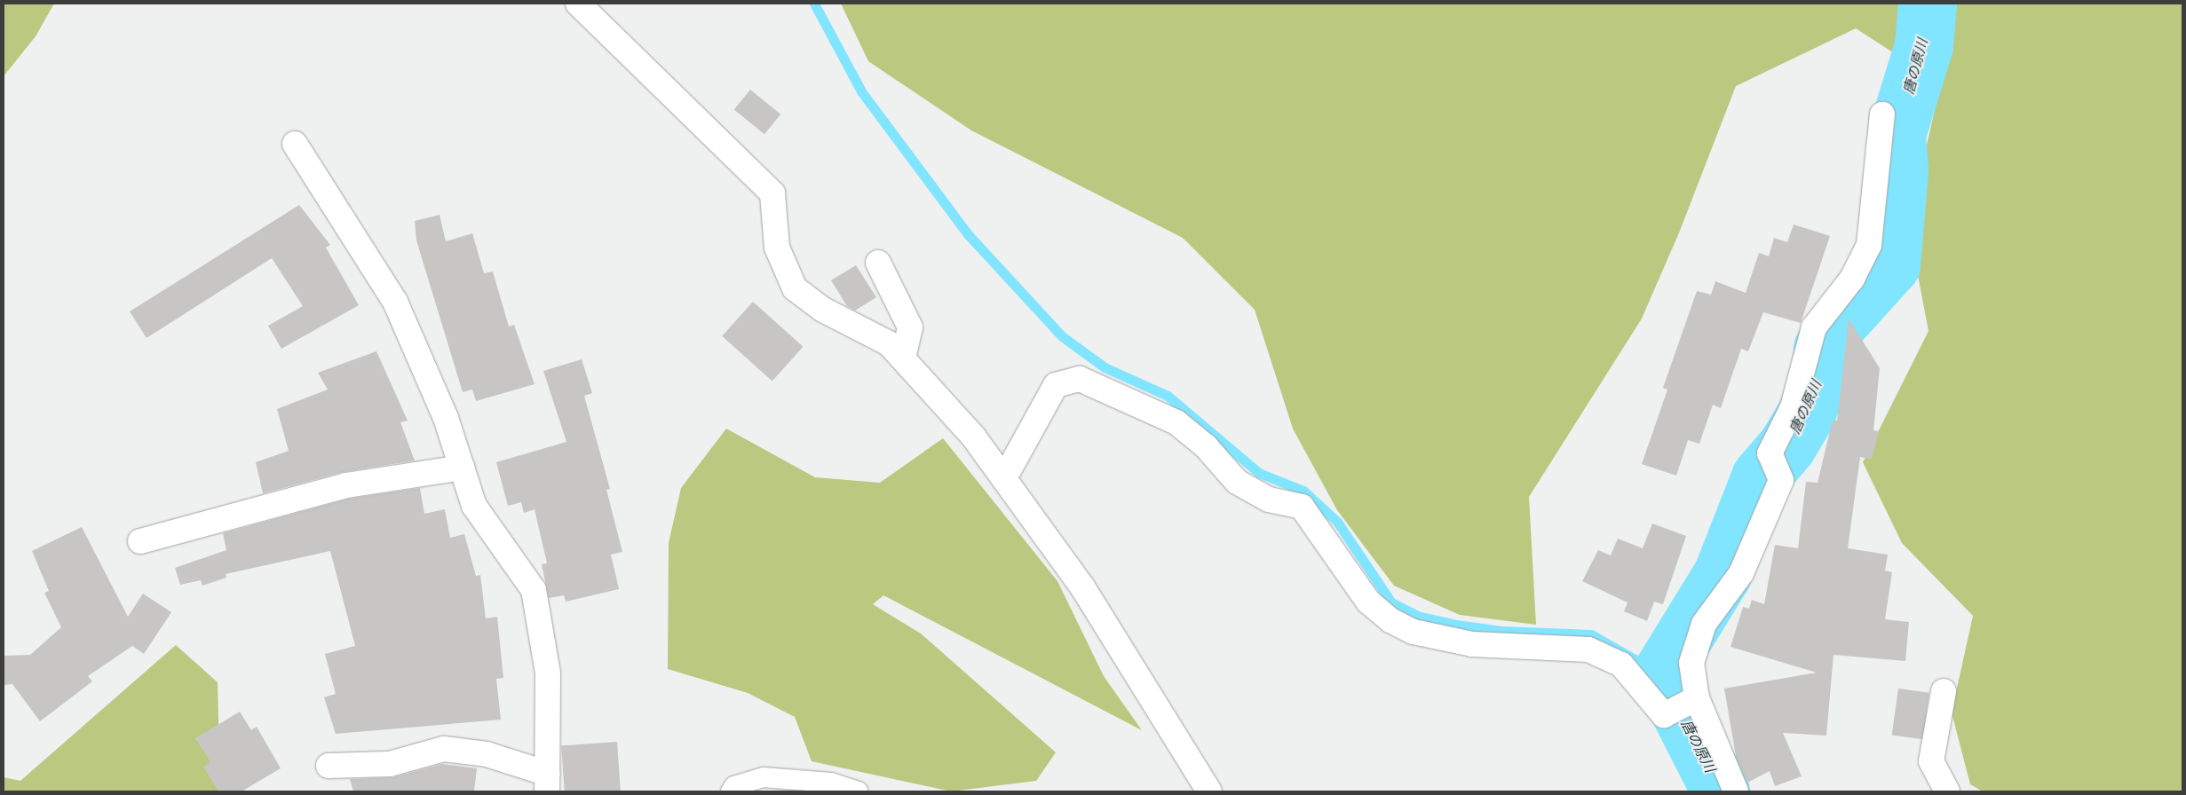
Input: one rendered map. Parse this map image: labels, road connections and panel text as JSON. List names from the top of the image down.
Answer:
{
  "water": ["唐の原川"]
}
